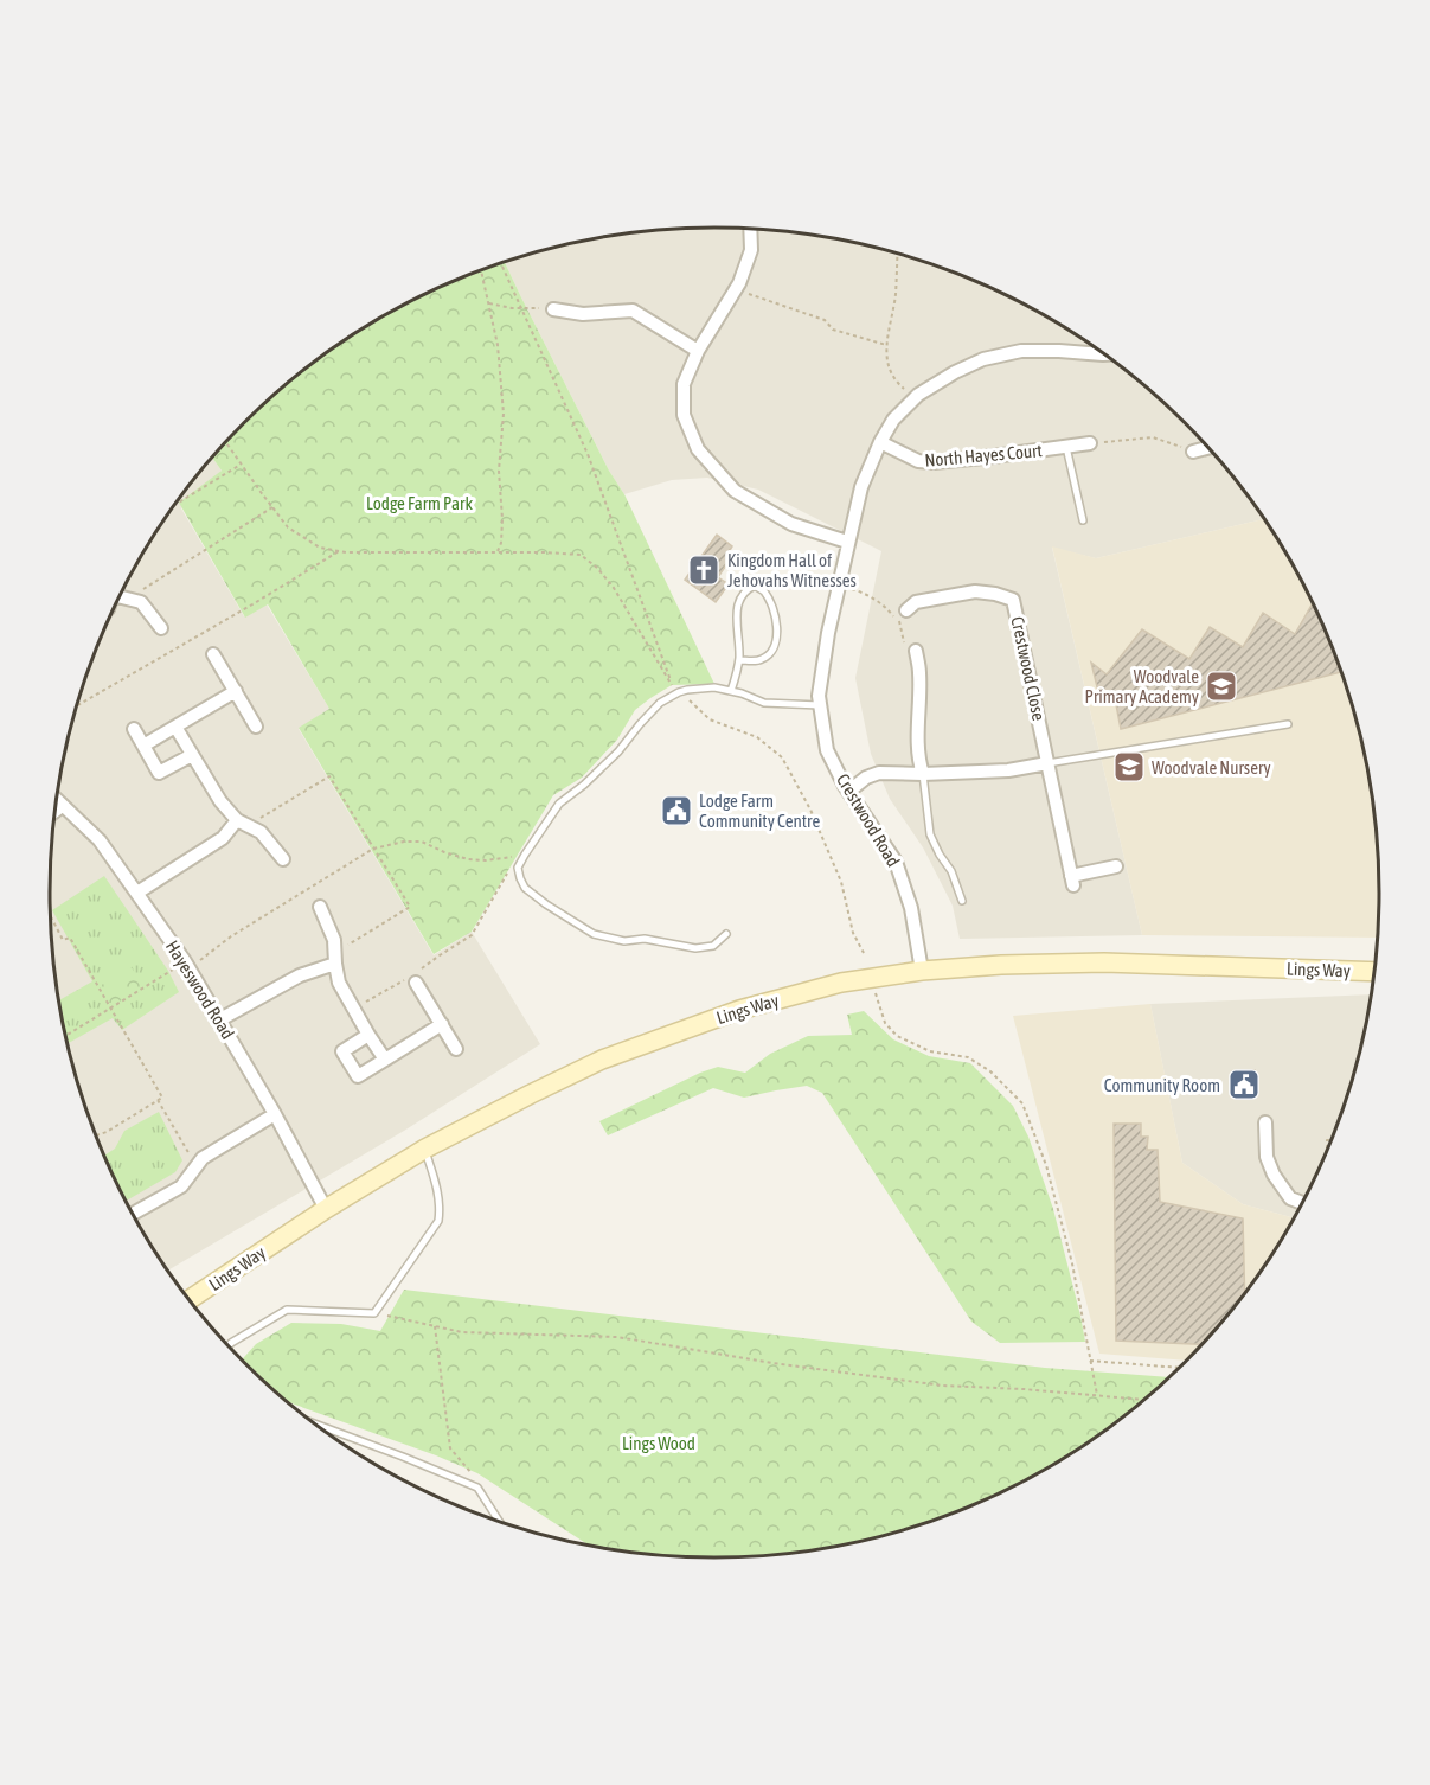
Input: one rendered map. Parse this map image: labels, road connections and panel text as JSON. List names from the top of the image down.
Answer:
{
  "streets": {
    "street": [
      "North Hayes Court",
      "Crestwood Close",
      "Crestwood Road",
      "Lings Way",
      "Hayeswood Road"
    ]
  },
  "crossings": [
    ["North Hayes Court", "Crestwood Road"],
    ["Crestwood Road", "Lings Way"],
    ["Lings Way", "Hayeswood Road"]
  ],
  "parks": ["Lodge Farm Park", "Lings Wood"],
  "places": {
    "church": ["Kingdom Hall of Jehovahs Witnesses"],
    "school or university": ["Woodvale Primary Academy", "Woodvale Nursery"],
    "public building": ["Lodge Farm Community Centre", "Community Room"]
  }
}
